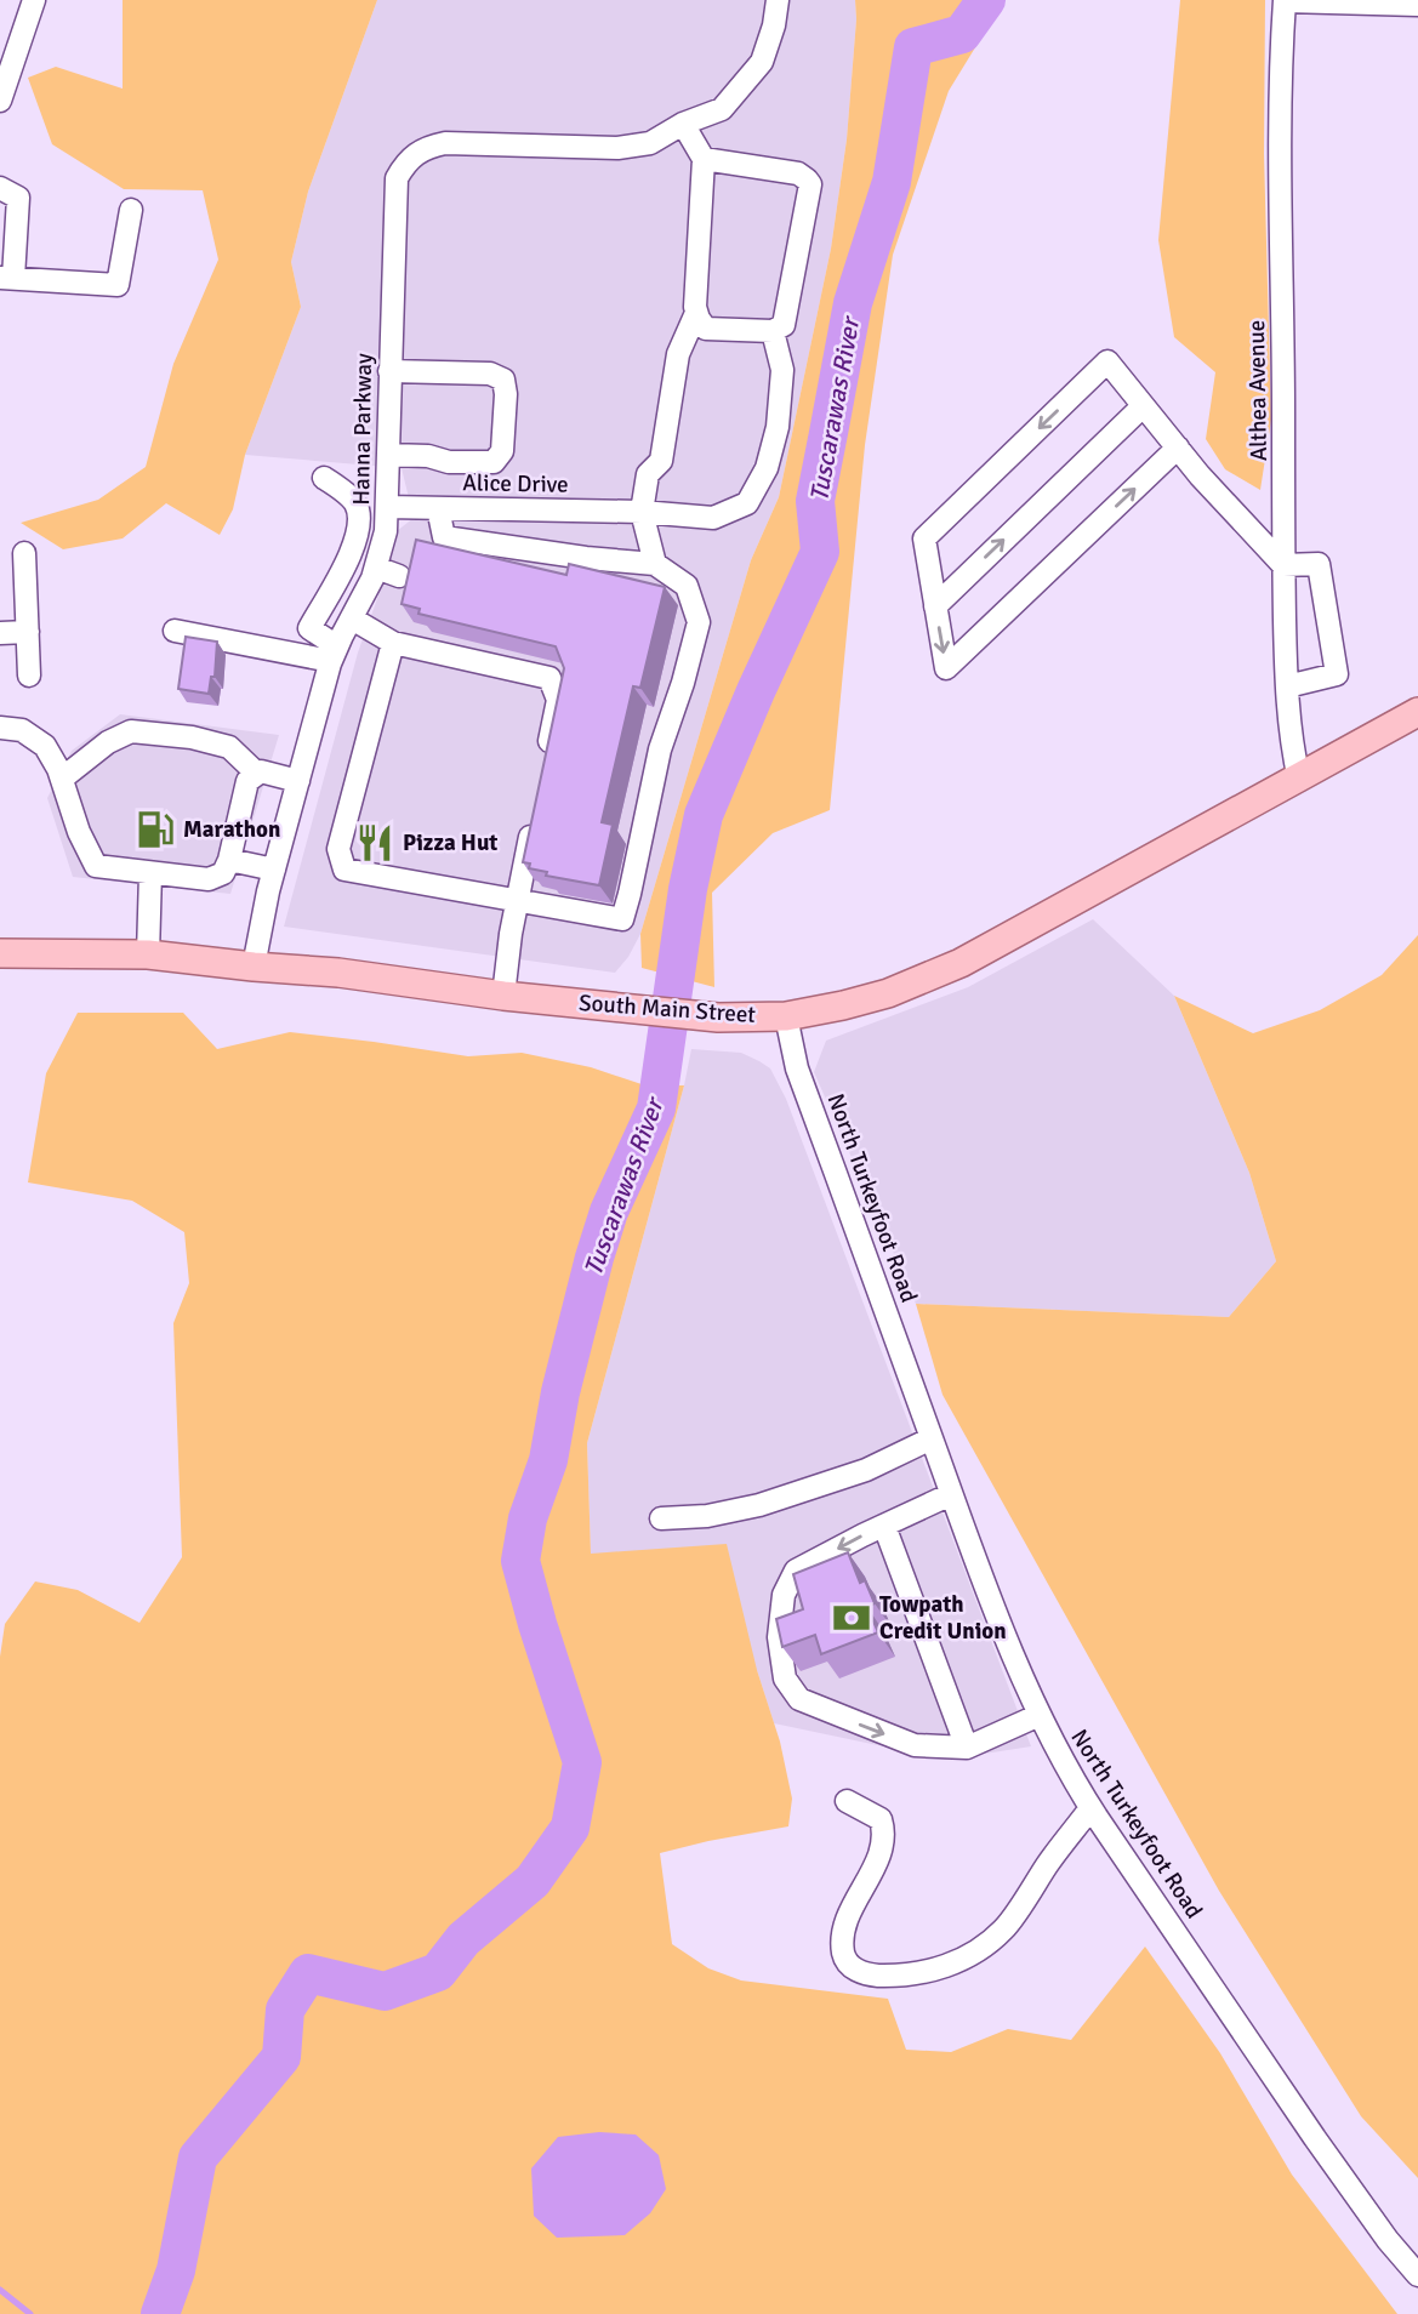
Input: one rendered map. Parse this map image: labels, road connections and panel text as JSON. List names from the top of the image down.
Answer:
{
  "streets": {
    "main road": ["South Main Street"],
    "street": [
      "Althea Avenue",
      "Hanna Parkway",
      "Alice Drive",
      "North Turkeyfoot Road"
    ]
  },
  "crossings": [
    ["Althea Avenue", "South Main Street"],
    ["Hanna Parkway", "Alice Drive"],
    ["Hanna Parkway", "South Main Street"],
    ["South Main Street", "North Turkeyfoot Road"]
  ],
  "water": ["Tuscarawas River"],
  "places": {
    "fuel station": ["Marathon"],
    "restaurant": ["Pizza Hut"],
    "bank": ["Towpath Credit Union"]
  }
}
